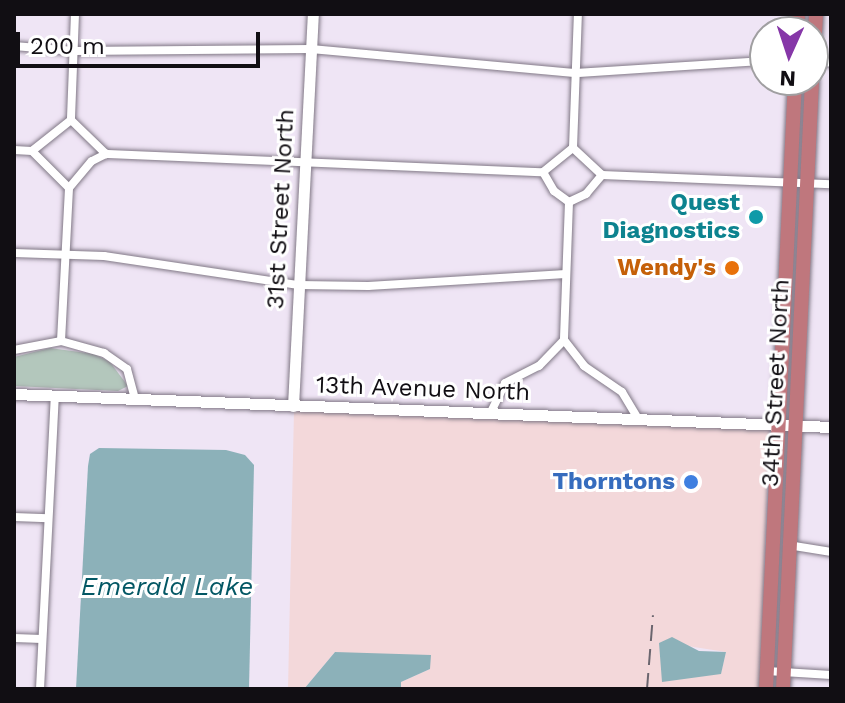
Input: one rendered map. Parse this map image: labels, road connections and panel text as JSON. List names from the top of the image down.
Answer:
{
  "streets": {
    "highway": ["34th Street North"],
    "street": ["31st Street North", "13th Avenue North"]
  },
  "crossings": [
    ["31st Street North", "13th Avenue North"],
    ["34th Street North", "13th Avenue North"]
  ],
  "water": ["Emerald Lake"],
  "places": ["Quest Diagnostics", "Wendy's", "Thorntons"],
  "scale_bar": "200 m",
  "north": "bottom"
}
